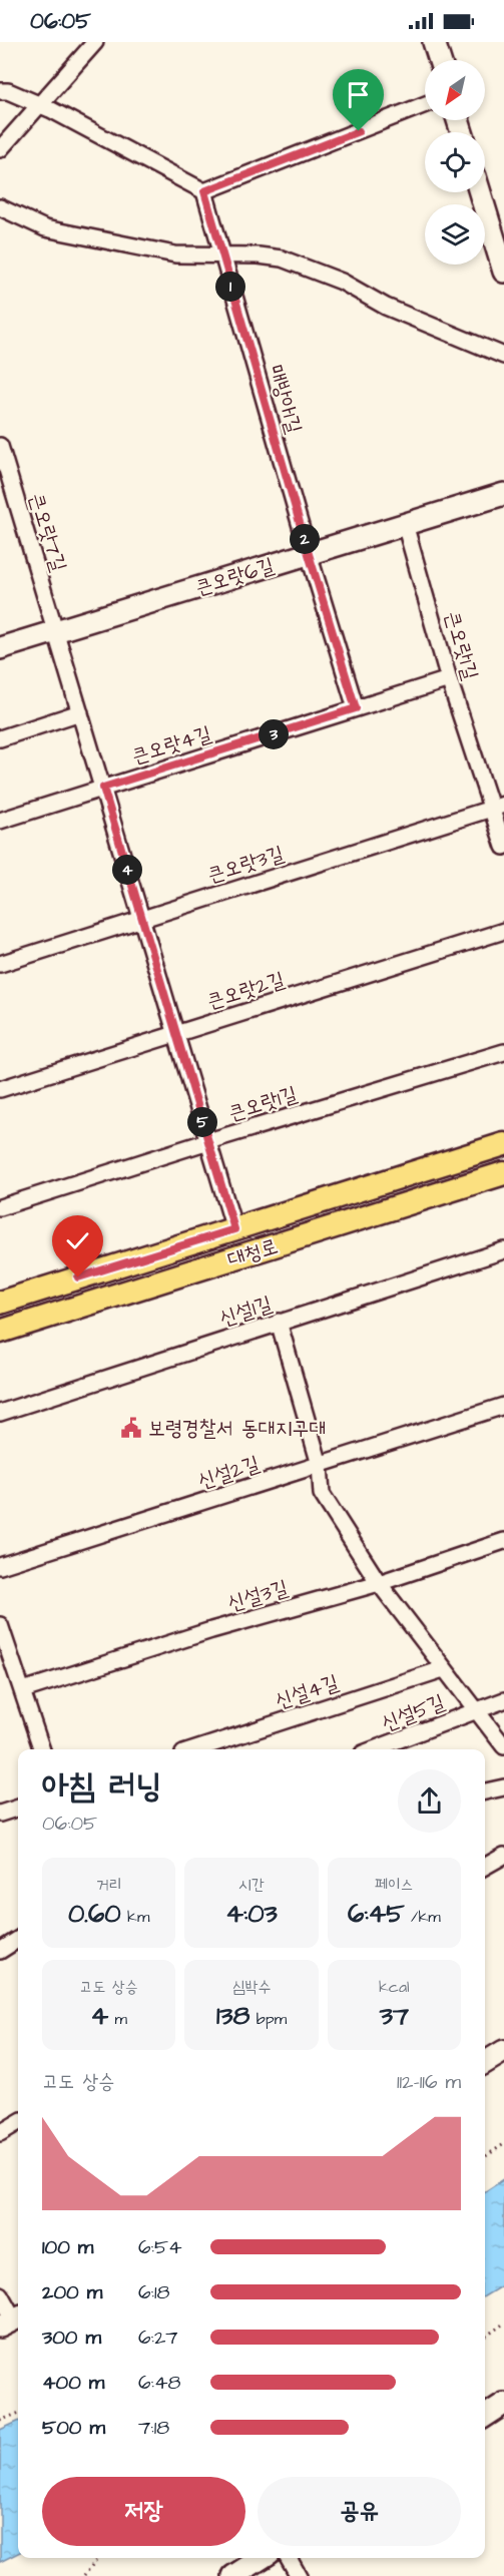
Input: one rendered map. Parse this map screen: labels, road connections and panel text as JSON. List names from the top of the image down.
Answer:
{
  "streets": {
    "main road": ["대청로"],
    "street": [
      "매방아1길",
      "큰오랏7길",
      "큰오랏6길",
      "큰오랏1길",
      "큰오랏4길",
      "큰오랏3길",
      "큰오랏2길",
      "신설1길",
      "신설2길",
      "신설3길",
      "신설4길",
      "신설5길"
    ]
  },
  "crossings": [
    ["매방아1길", "큰오랏6길"],
    ["큰오랏7길", "큰오랏6길"],
    ["큰오랏7길", "큰오랏1길"],
    ["큰오랏7길", "큰오랏4길"],
    ["큰오랏7길", "큰오랏3길"],
    ["큰오랏7길", "큰오랏2길"],
    ["큰오랏7길", "대청로"],
    ["큰오랏6길", "큰오랏1길"],
    ["큰오랏1길", "큰오랏4길"],
    ["큰오랏1길", "큰오랏3길"]
  ],
  "places": {
    "public building": ["보령경찰서 동대지구대"]
  },
  "north": "bottom left",
  "page": {
    "status": "06:05",
    "pins": [
      "1",
      "2",
      "3",
      "4",
      "5"
    ],
    "heading": ["아침 러닝", "06:05"],
    "stats": [
      ["거리", "0.60 km"],
      ["시간", "4:03"],
      ["페이스", "6:45 /km"],
      ["고도 상승", "4 m"],
      ["심박수", "138 bpm"],
      ["kcal", "37"]
    ],
    "chart": ["고도 상승", "112–116 m"],
    "list": [
      {
        "name": "100 m",
        "note": "6:54"
      },
      {
        "name": "200 m",
        "note": "6:18"
      },
      {
        "name": "300 m",
        "note": "6:27"
      },
      {
        "name": "400 m",
        "note": "6:48"
      },
      {
        "name": "500 m",
        "note": "7:18"
      }
    ],
    "buttons": ["저장", "공유"]
  }
}
